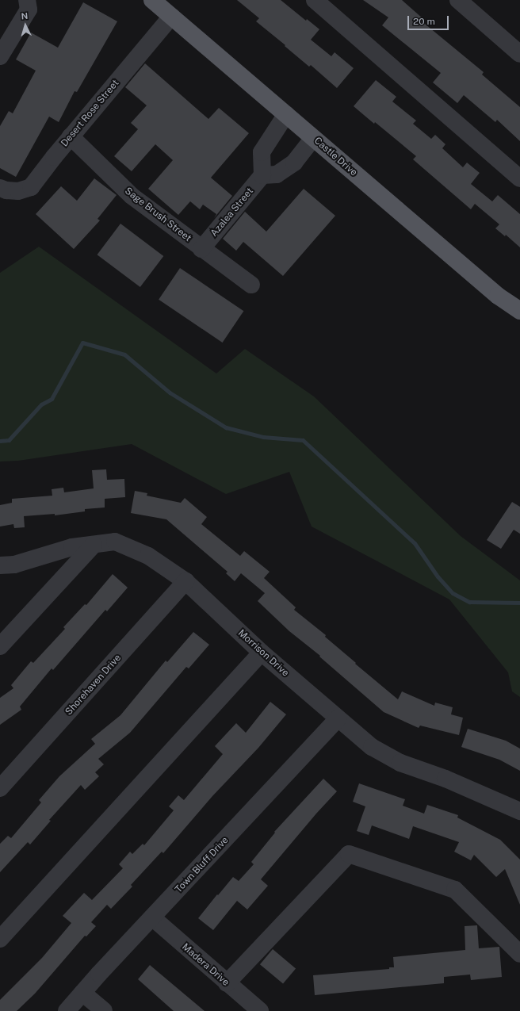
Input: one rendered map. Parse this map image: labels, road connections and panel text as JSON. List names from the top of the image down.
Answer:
{
  "streets": {
    "main road": ["Castle Drive"],
    "street": [
      "Desert Rose Street",
      "Azalea Street",
      "Sage Brush Street",
      "Morrison Drive",
      "Shorehaven Drive",
      "Town Bluff Drive",
      "Madera Drive"
    ]
  },
  "crossings": [
    ["Desert Rose Street", "Castle Drive"],
    ["Desert Rose Street", "Sage Brush Street"],
    ["Azalea Street", "Sage Brush Street"],
    ["Morrison Drive", "Shorehaven Drive"],
    ["Morrison Drive", "Town Bluff Drive"],
    ["Town Bluff Drive", "Madera Drive"]
  ],
  "scale_bar": "20 m",
  "north": "top"
}
